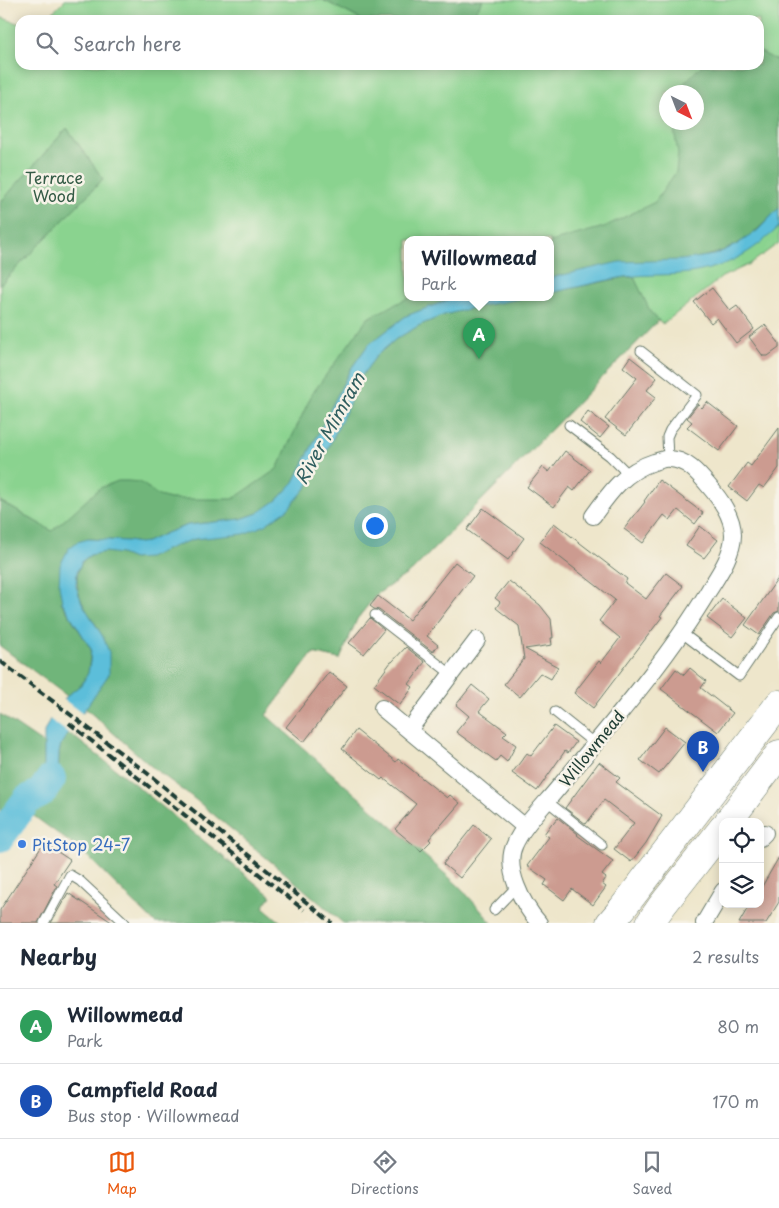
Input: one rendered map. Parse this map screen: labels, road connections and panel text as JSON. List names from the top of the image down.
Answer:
{
  "streets": {
    "street": ["Willowmead"]
  },
  "water": ["River Mimram"],
  "parks": ["Terrace Wood"],
  "places": ["PitStop 24-7"],
  "north": "bottom right",
  "page": {
    "search": "Search here",
    "popup": ["Willowmead", "Park"],
    "pins": ["A", "B"],
    "heading": ["Nearby", "2 results"],
    "list": [
      {
        "mark": "A",
        "name": "Willowmead",
        "note": "Park",
        "value": "80 m"
      },
      {
        "mark": "B",
        "name": "Campfield Road",
        "note": "Bus stop · Willowmead",
        "value": "170 m"
      }
    ],
    "nav": ["Map", "Directions", "Saved"]
  }
}
